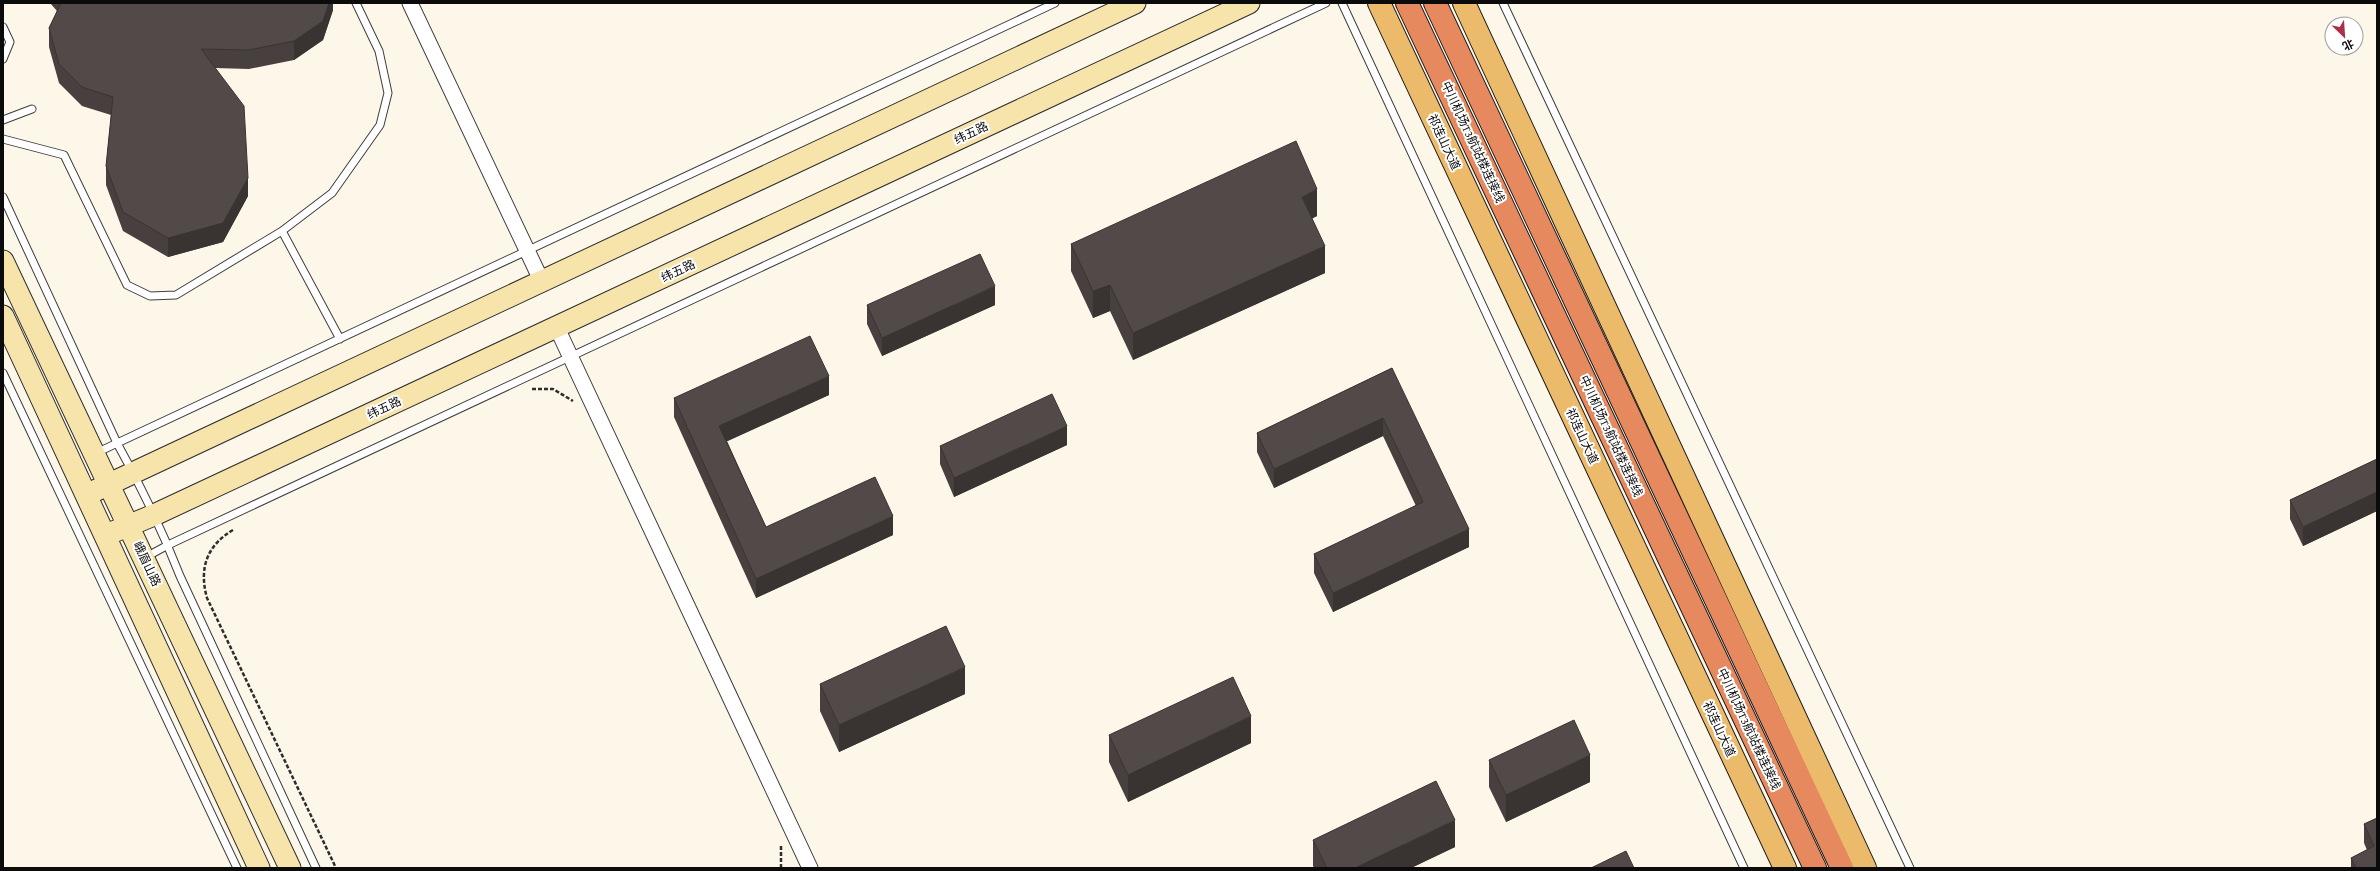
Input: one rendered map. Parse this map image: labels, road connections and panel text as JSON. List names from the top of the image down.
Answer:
{
  "streets": {
    "highway": ["中川机场T3航站楼连接线"],
    "main road": ["祁连山大道"],
    "street": ["纬五路", "峨眉山路"]
  },
  "crossings": [
    ["纬五路", "峨眉山路"]
  ],
  "north": "bottom right"
}
